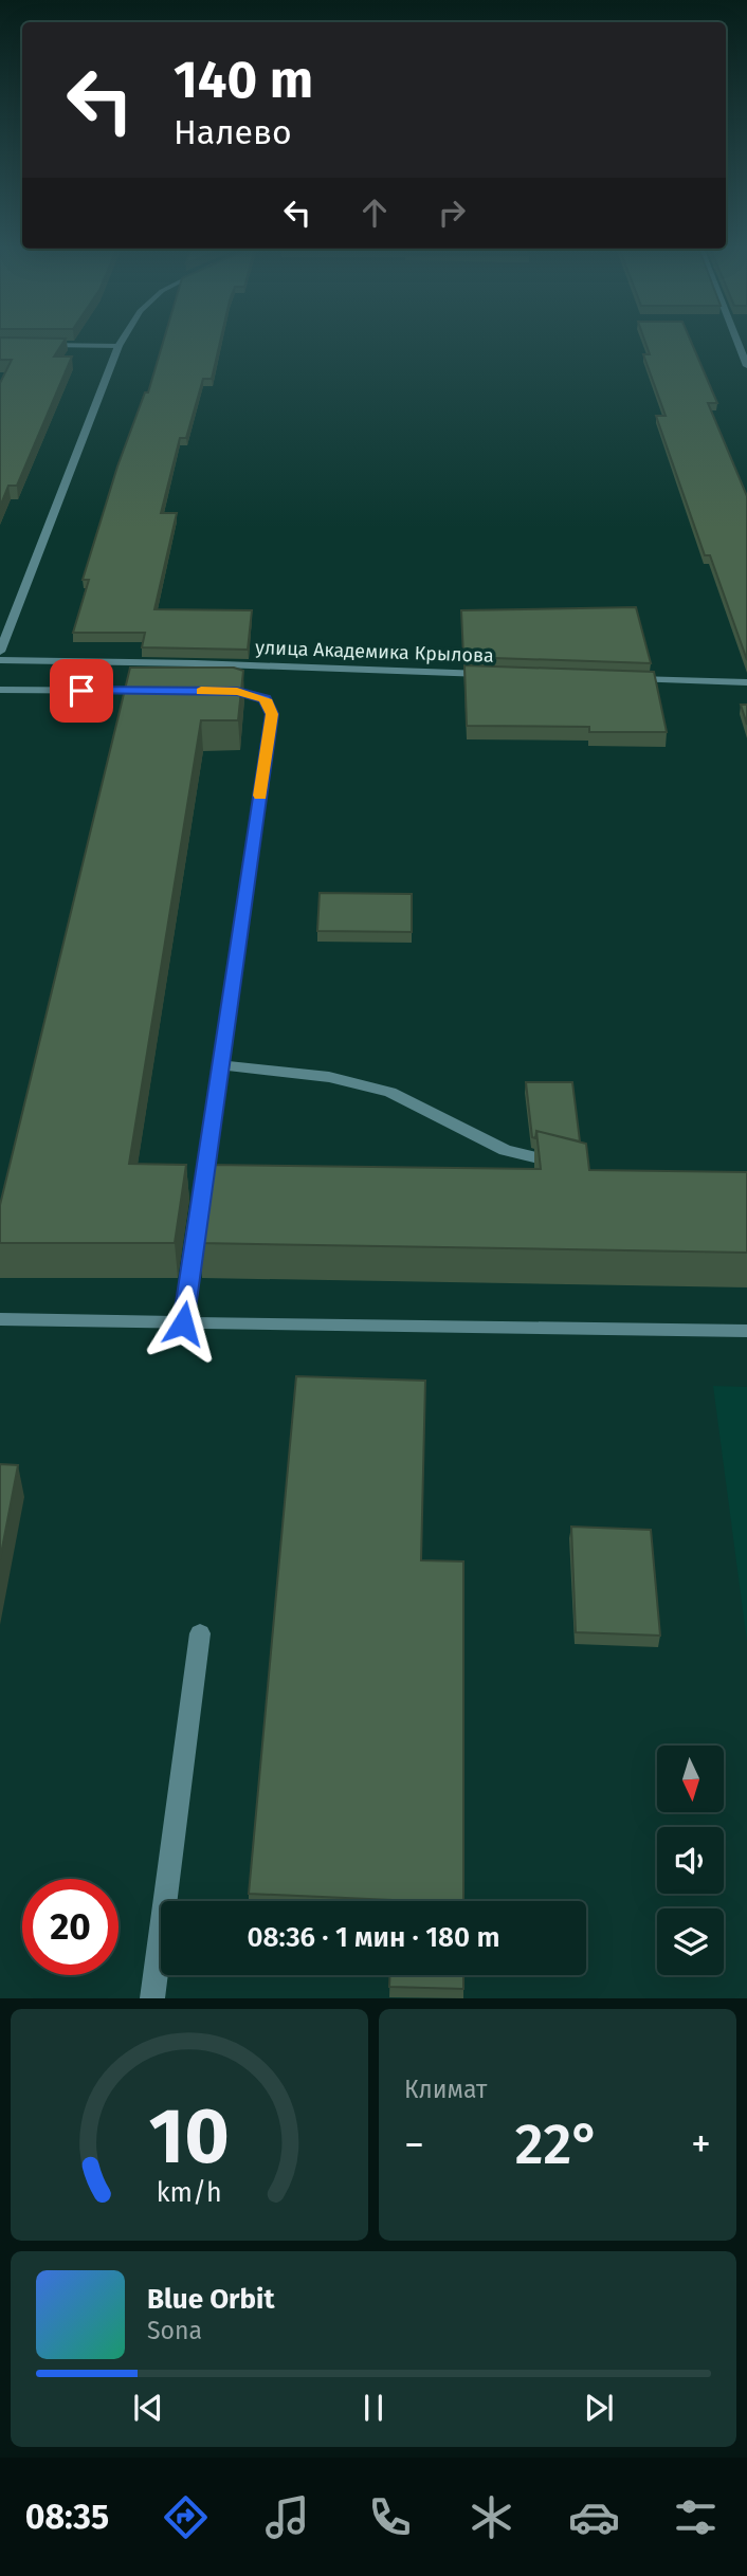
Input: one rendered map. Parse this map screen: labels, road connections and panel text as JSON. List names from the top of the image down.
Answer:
{
  "streets": {
    "street": ["улица Академика Крылова"]
  },
  "north": "bottom",
  "page": {
    "turn": ["140 m", "Налево"],
    "limit": "20",
    "trip": "08:36 · 1 мин · 180 m",
    "tile": "Климат",
    "heat": ["−", "22°", "+"],
    "song": ["Blue Orbit", "Sona"],
    "tabs": "08:35",
    "gauge": ["10", "km/h"]
  }
}
